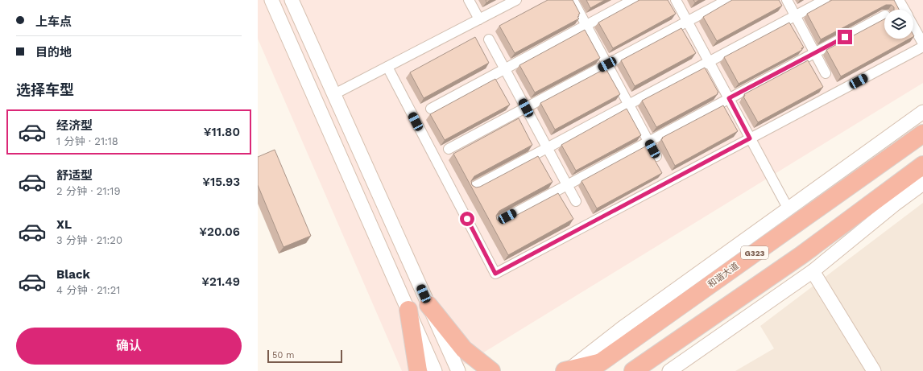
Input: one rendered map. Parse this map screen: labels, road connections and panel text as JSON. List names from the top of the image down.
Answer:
{
  "streets": {
    "highway": ["G323", "和谐大道"]
  },
  "scale_bar": "50 m",
  "page": {
    "banner": ["上车点", "目的地"],
    "heading": "选择车型",
    "list": [
      {
        "name": "经济型",
        "note": "1 分钟 · 21:18",
        "value": "¥11.80"
      },
      {
        "name": "舒适型",
        "note": "2 分钟 · 21:19",
        "value": "¥15.93"
      },
      {
        "name": "XL",
        "note": "3 分钟 · 21:20",
        "value": "¥20.06"
      },
      {
        "name": "Black",
        "note": "4 分钟 · 21:21",
        "value": "¥21.49"
      }
    ],
    "buttons": "确认",
    "scale": "50 m"
  }
}
